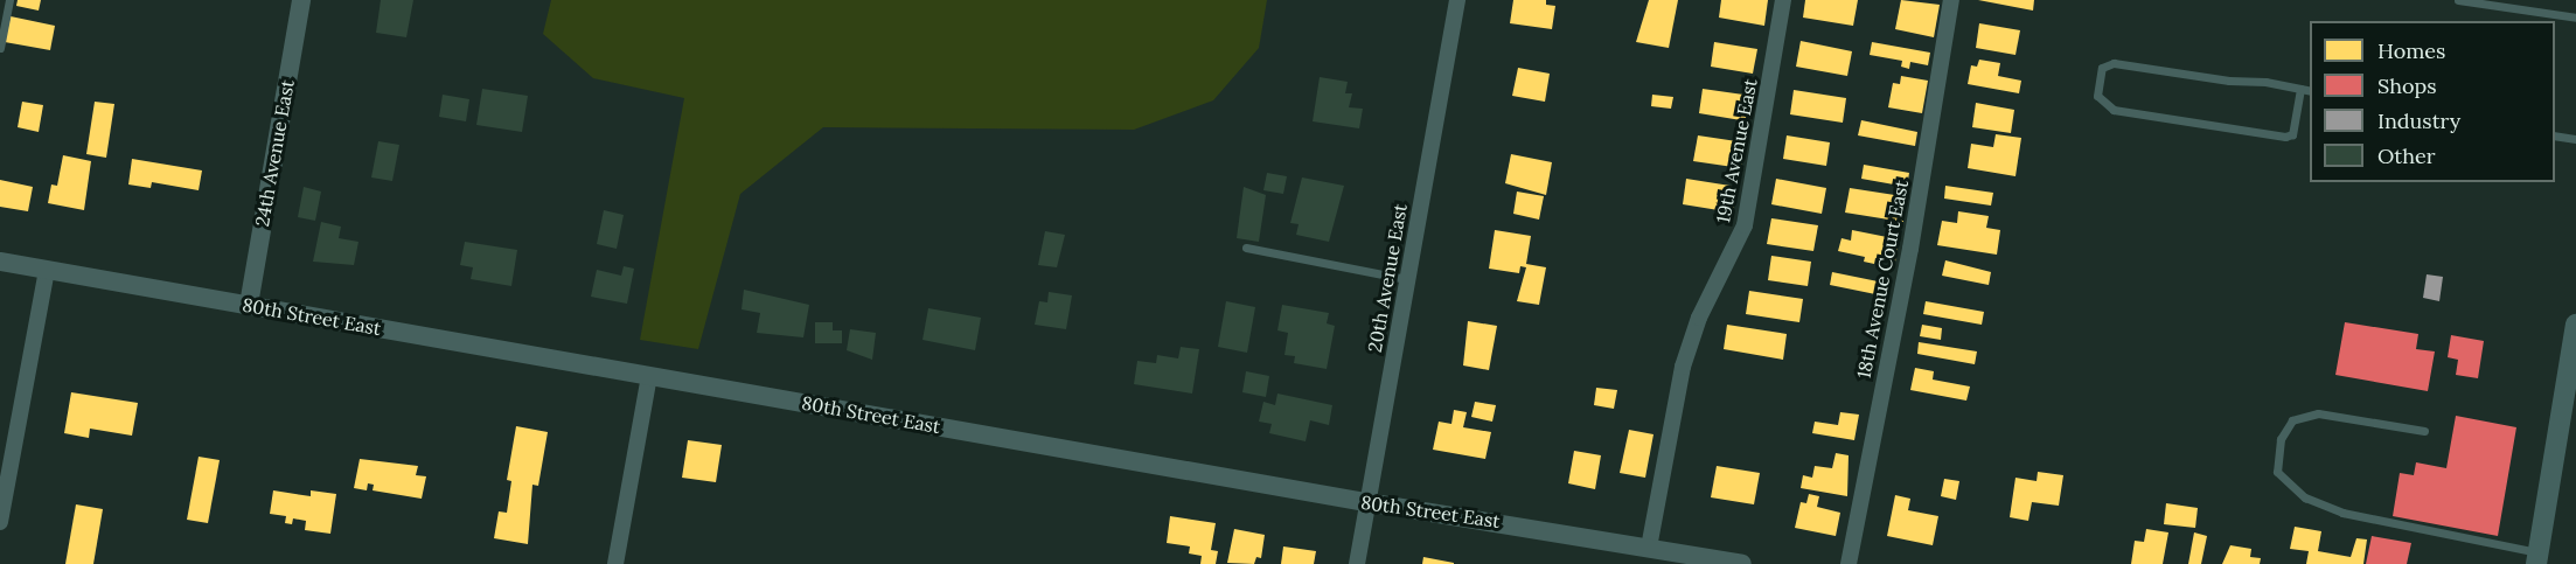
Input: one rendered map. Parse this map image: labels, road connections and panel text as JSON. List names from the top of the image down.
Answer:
{
  "streets": {
    "street": [
      "19th Avenue East",
      "24th Avenue East",
      "20th Avenue East",
      "18th Avenue Court East",
      "80th Street East"
    ]
  },
  "crossings": [
    ["19th Avenue East", "80th Street East"],
    ["24th Avenue East", "80th Street East"],
    ["20th Avenue East", "80th Street East"]
  ],
  "legend": [
    "Homes",
    "Shops",
    "Industry",
    "Other"
  ]
}
